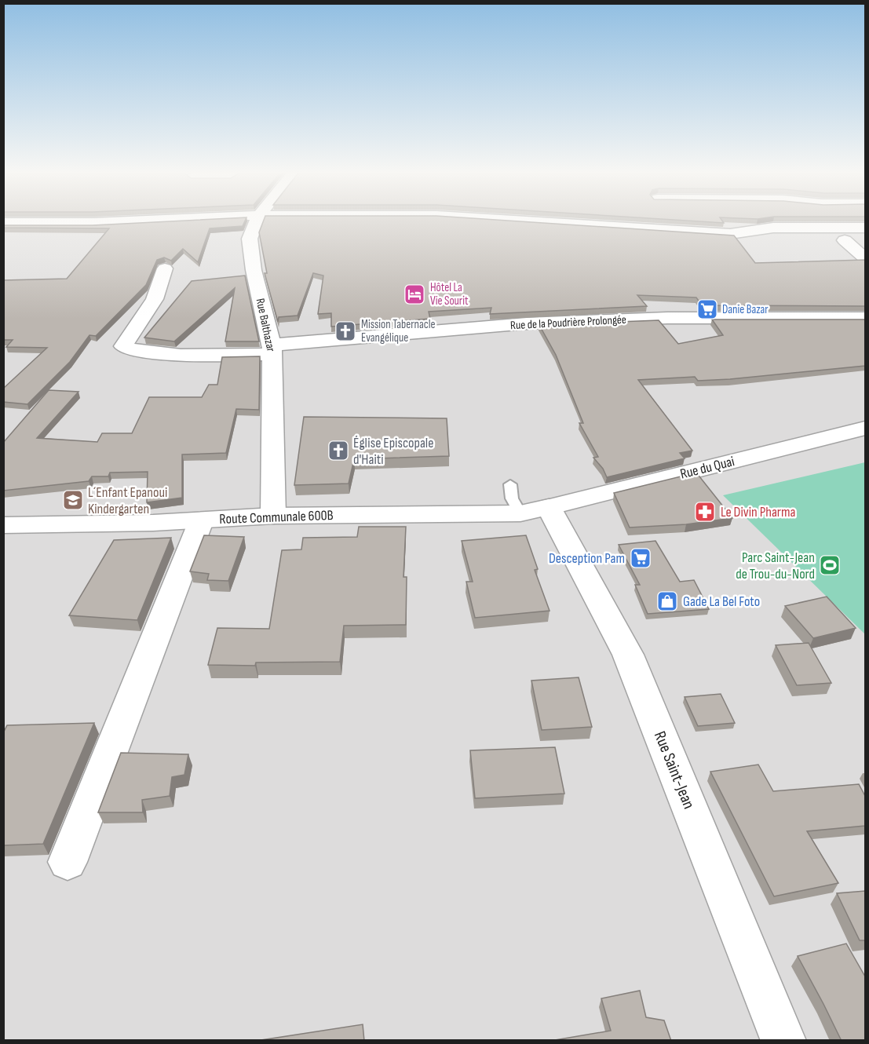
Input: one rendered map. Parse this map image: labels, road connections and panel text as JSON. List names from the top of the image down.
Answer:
{
  "streets": {
    "street": [
      "Rue de la Poudrière Prolongée",
      "Rue Balthazar",
      "Rue du Quai",
      "Route Communale 600B",
      "Rue Saint-Jean"
    ]
  },
  "crossings": [
    ["Rue de la Poudrière Prolongée", "Rue Balthazar"],
    ["Rue Balthazar", "Route Communale 600B"],
    ["Rue du Quai", "Route Communale 600B"],
    ["Rue du Quai", "Rue Saint-Jean"],
    ["Route Communale 600B", "Rue Saint-Jean"]
  ],
  "places": {
    "hotel": ["Hôtel La Vie Sourit"],
    "supermarket": ["Danie Bazar", "Desception Pam"],
    "church": ["Mission Tabernacle Evangélique", "Église Episcopale d'Haiti"],
    "school or university": ["L´Enfant Epanoui Kindergarten"],
    "pharmacy": ["Le Divin Pharma"],
    "sports": ["Parc Saint-Jean de Trou-du-Nord"],
    "shop": ["Gade La Bel Foto"]
  }
}
